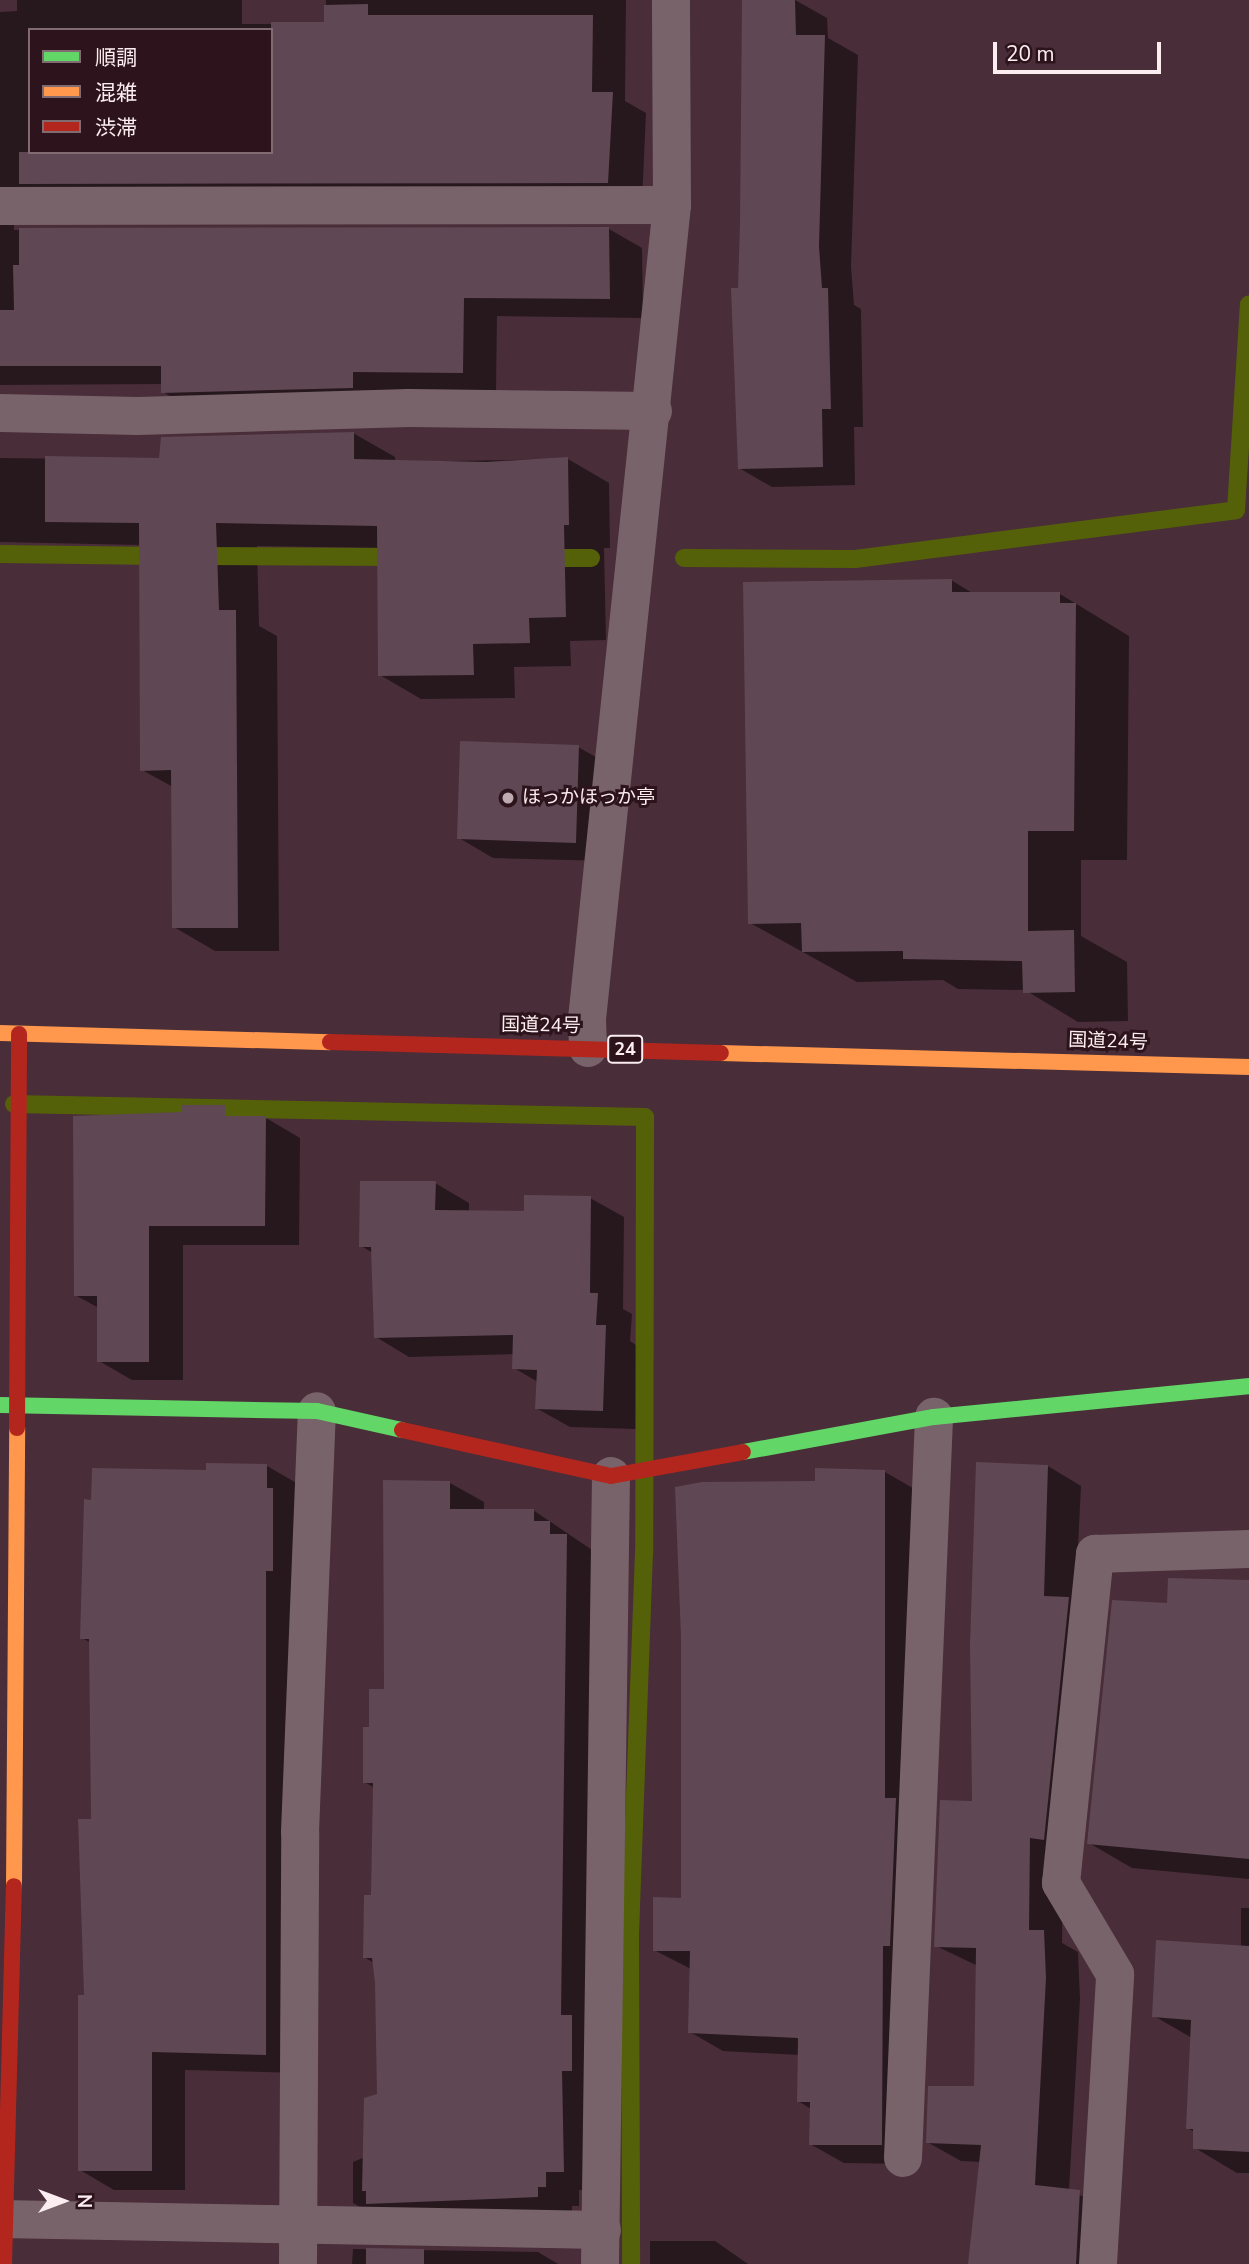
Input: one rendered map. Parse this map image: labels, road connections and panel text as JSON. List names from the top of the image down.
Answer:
{
  "streets": {
    "main road": ["国道24号", "24"]
  },
  "places": ["ほっかほっか亭"],
  "legend": ["順調", "混雑", "渋滞"],
  "scale_bar": "20 m",
  "north": "right"
}
